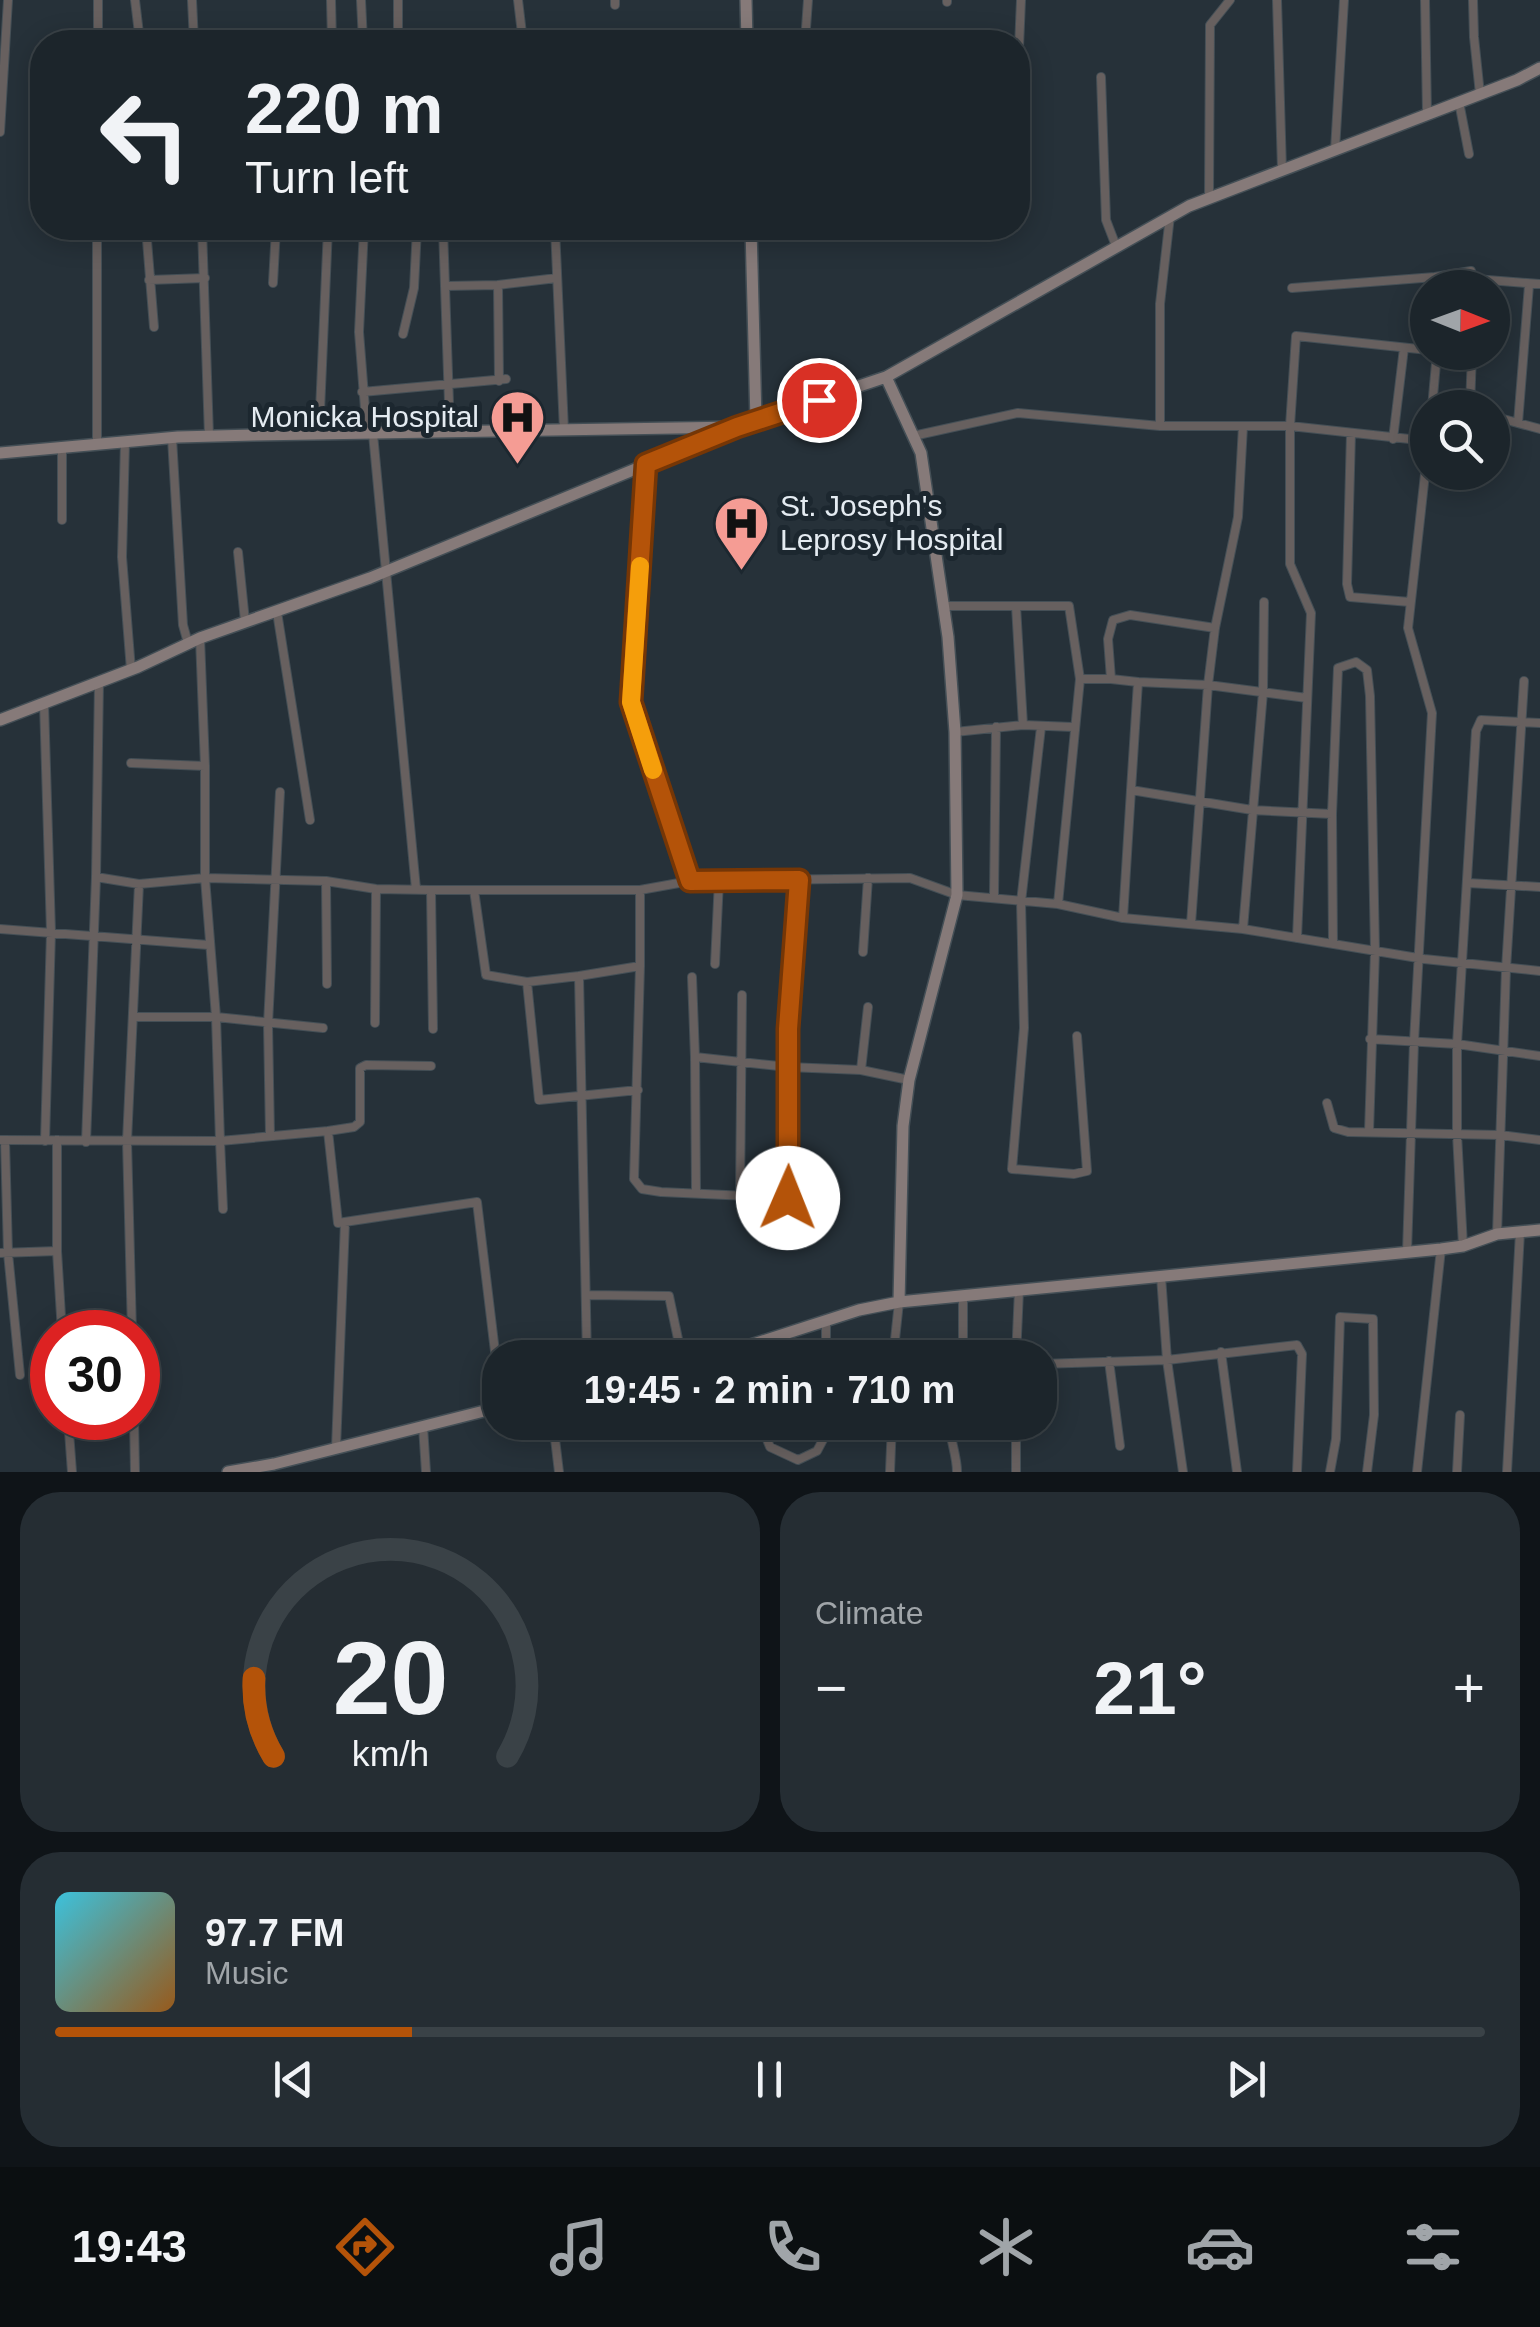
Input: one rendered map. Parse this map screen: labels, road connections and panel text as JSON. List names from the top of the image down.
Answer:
{
  "places": {
    "hospital": ["Monicka Hospital", "St. Joseph's Leprosy Hospital"]
  },
  "north": "right",
  "page": {
    "turn": ["220 m", "Turn left"],
    "limit": "30",
    "trip": "19:45 · 2 min · 710 m",
    "tile": "Climate",
    "heat": ["−", "21°", "+"],
    "song": ["97.7 FM", "Music"],
    "tabs": "19:43",
    "gauge": ["20", "km/h"]
  }
}
